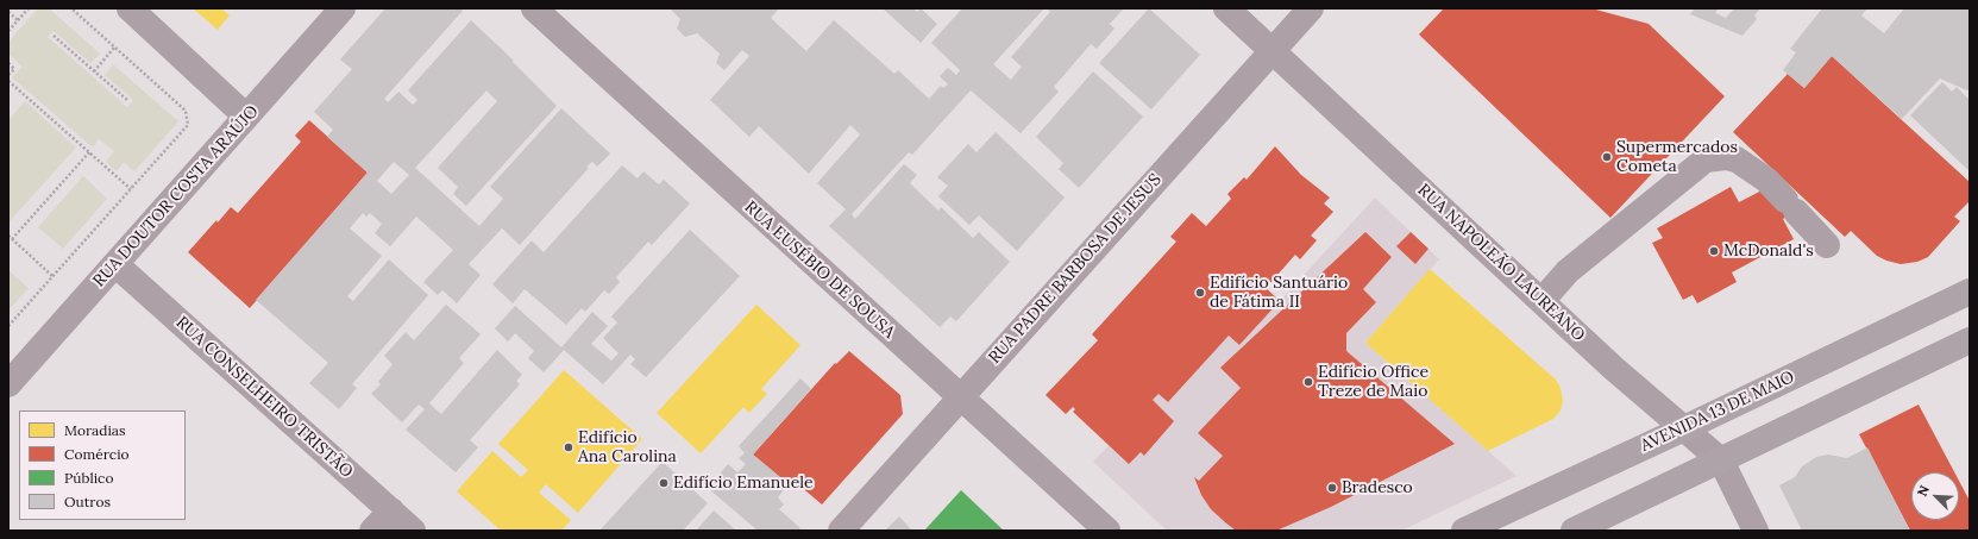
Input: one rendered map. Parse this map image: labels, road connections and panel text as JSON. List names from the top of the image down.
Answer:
{
  "streets": {
    "main road": ["AVENIDA 13 DE MAIO"],
    "street": [
      "RUA DOUTOR COSTA ARAÚJO",
      "RUA NAPOLEÃO LAUREANO",
      "RUA PADRE BARBOSA DE JESUS",
      "RUA EUSÉBIO DE SOUSA",
      "RUA CONSELHEIRO TRISTÃO"
    ]
  },
  "crossings": [
    ["RUA DOUTOR COSTA ARAÚJO", "RUA CONSELHEIRO TRISTÃO"],
    ["RUA NAPOLEÃO LAUREANO", "RUA PADRE BARBOSA DE JESUS"],
    ["RUA NAPOLEÃO LAUREANO", "AVENIDA 13 DE MAIO"],
    ["RUA PADRE BARBOSA DE JESUS", "RUA EUSÉBIO DE SOUSA"]
  ],
  "places": [
    "Supermercados Cometa",
    "McDonald's",
    "Edifício Santuário de Fátima II",
    "Edifício Office Treze de Maio",
    "Edifício Ana Carolina",
    "Edifício Emanuele",
    "Bradesco"
  ],
  "legend": [
    "Moradias",
    "Comércio",
    "Público",
    "Outros"
  ],
  "north": "top left"
}
